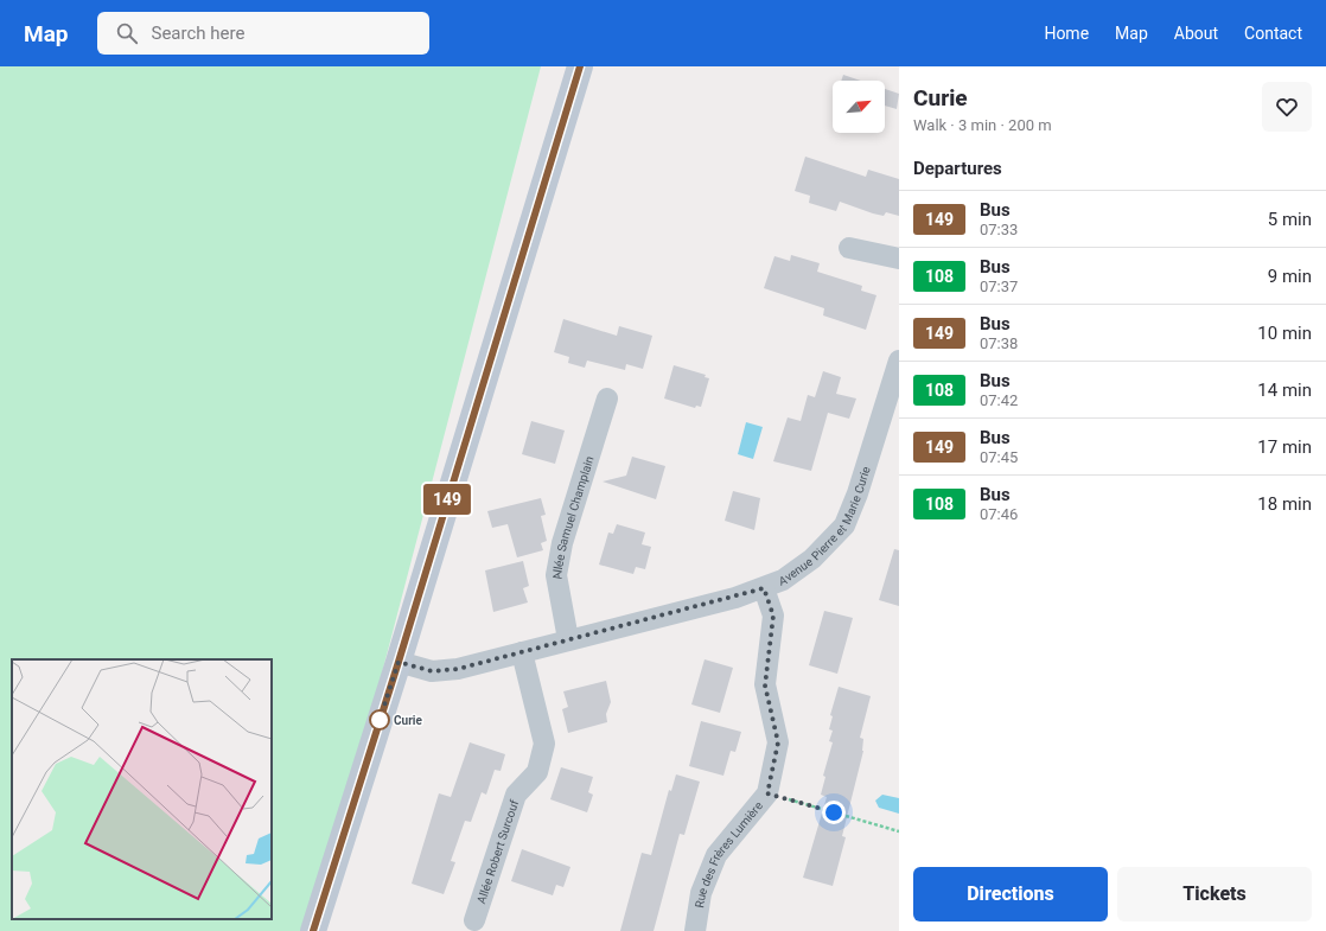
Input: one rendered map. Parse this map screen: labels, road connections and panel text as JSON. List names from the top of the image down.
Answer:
{
  "streets": {
    "street": [
      "Allée Samuel Champlain",
      "Avenue Pierre et Marie Curie",
      "Allée Robert Surcouf",
      "Rue des Frères Lumière"
    ]
  },
  "crossings": [
    ["Allée Samuel Champlain", "Avenue Pierre et Marie Curie"],
    ["Avenue Pierre et Marie Curie", "Allée Robert Surcouf"],
    ["Avenue Pierre et Marie Curie", "Rue des Frères Lumière"]
  ],
  "places": ["Curie"],
  "lines": ["bus line 149"],
  "north": "top right",
  "page": {
    "header": "Map",
    "search": "Search here",
    "nav": [
      "Home",
      "Map",
      "About",
      "Contact"
    ],
    "on_map": "149",
    "heading": [
      ["Curie", "Walk · 3 min · 200 m"],
      "Departures"
    ],
    "list": [
      {
        "mark": "149",
        "name": "Bus",
        "note": "07:33",
        "value": "5 min"
      },
      {
        "mark": "108",
        "name": "Bus",
        "note": "07:37",
        "value": "9 min"
      },
      {
        "mark": "149",
        "name": "Bus",
        "note": "07:38",
        "value": "10 min"
      },
      {
        "mark": "108",
        "name": "Bus",
        "note": "07:42",
        "value": "14 min"
      },
      {
        "mark": "149",
        "name": "Bus",
        "note": "07:45",
        "value": "17 min"
      },
      {
        "mark": "108",
        "name": "Bus",
        "note": "07:46",
        "value": "18 min"
      }
    ],
    "buttons": ["Directions", "Tickets"]
  }
}
